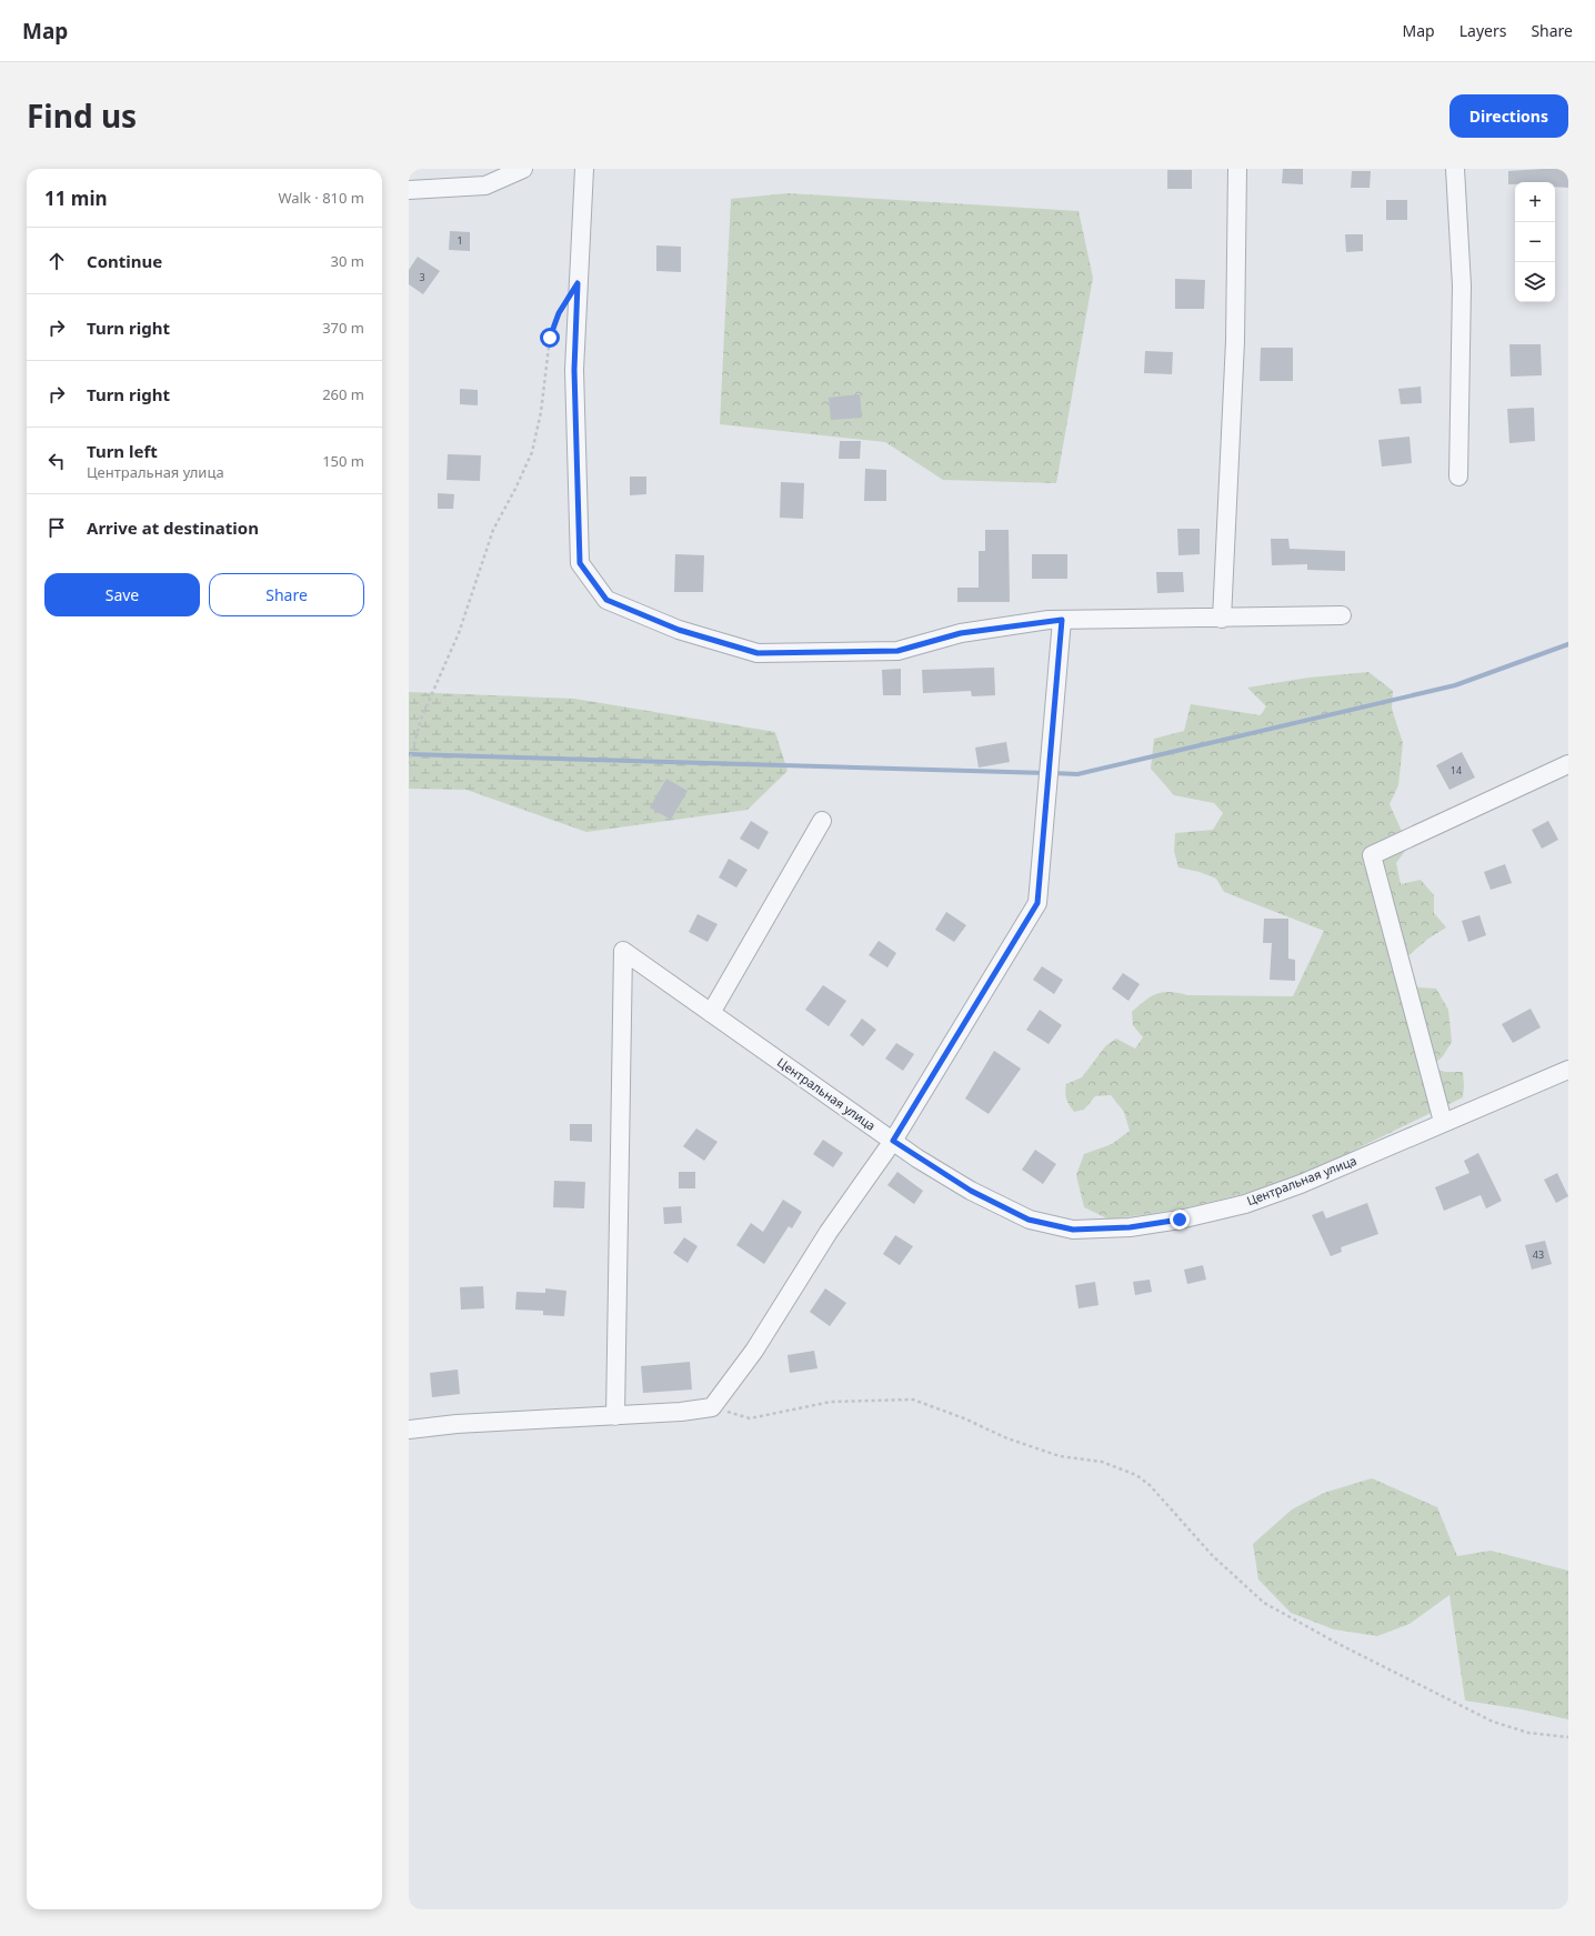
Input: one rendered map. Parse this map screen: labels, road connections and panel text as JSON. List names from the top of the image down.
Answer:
{
  "streets": {
    "street": ["Центральная улица"]
  },
  "house_numbers": [
    "1",
    "3",
    "14",
    "43"
  ],
  "page": {
    "header": "Map",
    "nav": ["Map", "Layers", "Share"],
    "title": "Find us",
    "buttons": [
      "Directions",
      ["Save", "Share"]
    ],
    "heading": ["11 min", "Walk · 810 m"],
    "map_buttons": ["+", "−"],
    "list": [
      ["Continue", "30 m"],
      ["Turn right", "370 m"],
      ["Turn right", "260 m"],
      ["Turn left", "Центральная улица", "150 m"],
      "Arrive at destination"
    ]
  }
}
